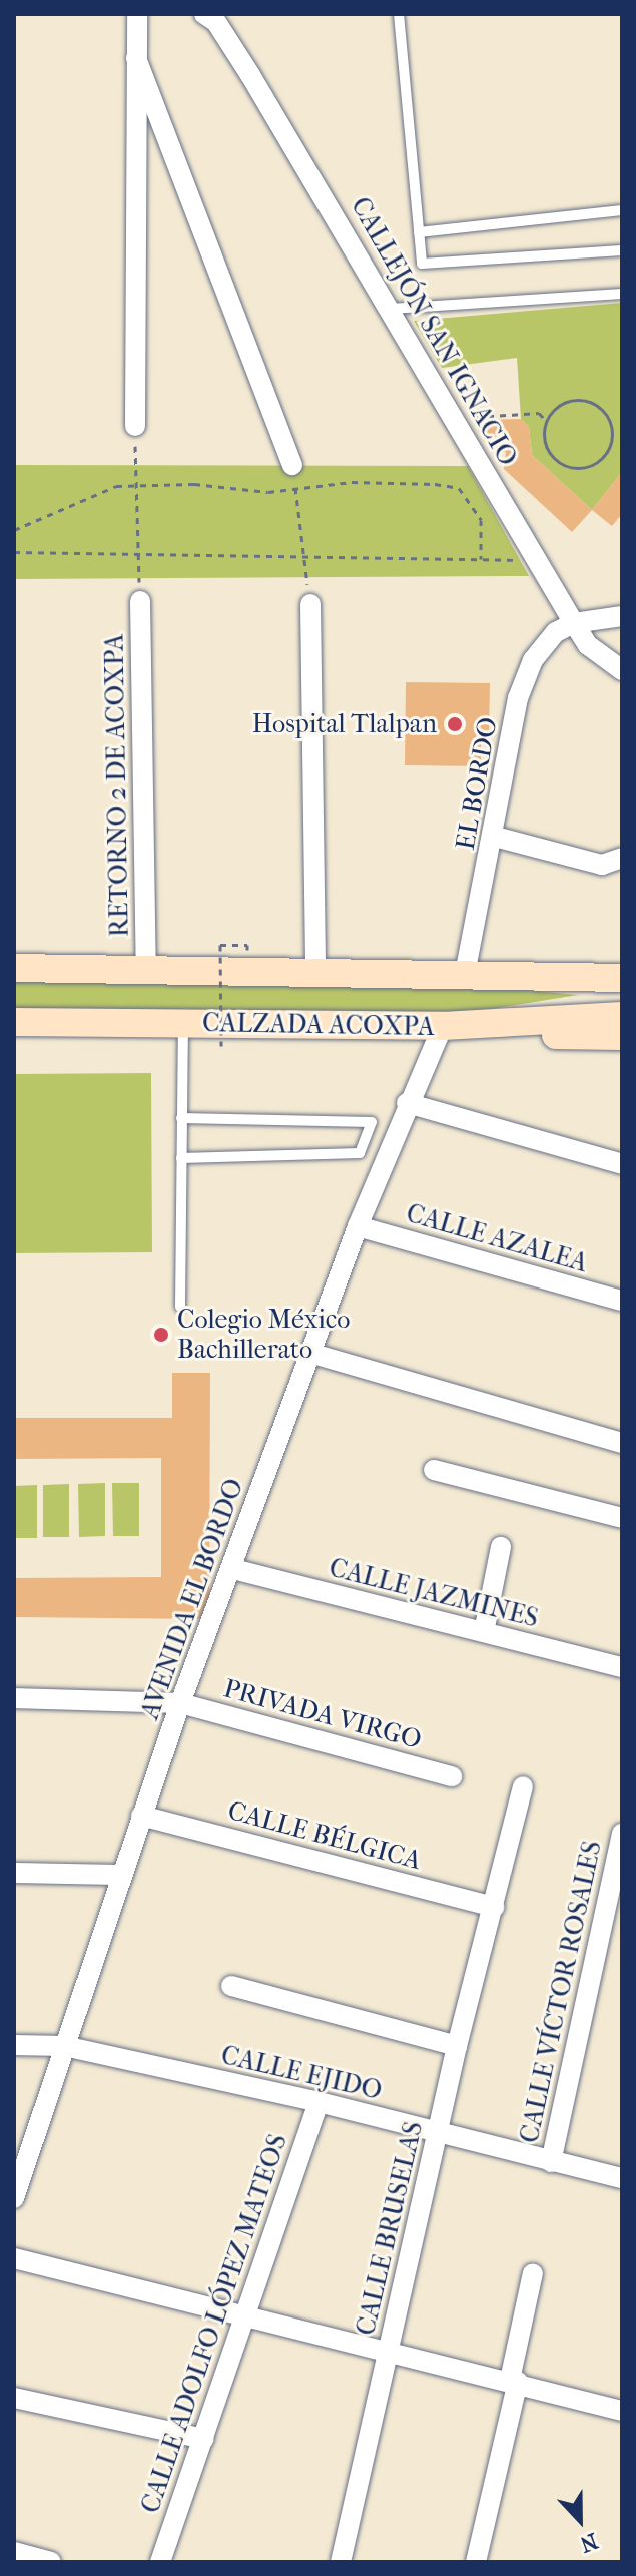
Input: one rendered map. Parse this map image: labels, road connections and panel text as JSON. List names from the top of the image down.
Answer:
{
  "streets": {
    "main road": ["CALZADA ACOXPA"],
    "street": [
      "CALLEJÓN SAN IGNACIO",
      "EL BORDO",
      "RETORNO 2 DE ACOXPA",
      "CALLE AZALEA",
      "CALLE JAZMINES",
      "AVENIDA EL BORDO",
      "PRIVADA VIRGO",
      "CALLE BÉLGICA",
      "CALLE VÍCTOR ROSALES",
      "CALLE EJIDO",
      "CALLE BRUSELAS",
      "CALLE ADOLFO LÓPEZ MATEOS"
    ]
  },
  "crossings": [
    ["CALLEJÓN SAN IGNACIO", "EL BORDO"],
    ["EL BORDO", "CALZADA ACOXPA"],
    ["RETORNO 2 DE ACOXPA", "CALZADA ACOXPA"],
    ["CALZADA ACOXPA", "AVENIDA EL BORDO"],
    ["CALLE AZALEA", "AVENIDA EL BORDO"],
    ["CALLE JAZMINES", "AVENIDA EL BORDO"],
    ["AVENIDA EL BORDO", "PRIVADA VIRGO"],
    ["AVENIDA EL BORDO", "CALLE BÉLGICA"],
    ["AVENIDA EL BORDO", "CALLE EJIDO"],
    ["CALLE BÉLGICA", "CALLE BRUSELAS"],
    ["CALLE VÍCTOR ROSALES", "CALLE EJIDO"],
    ["CALLE EJIDO", "CALLE BRUSELAS"],
    ["CALLE EJIDO", "CALLE ADOLFO LÓPEZ MATEOS"]
  ],
  "places": ["Hospital Tlalpan", "Colegio México Bachillerato"],
  "north": "bottom"
}
